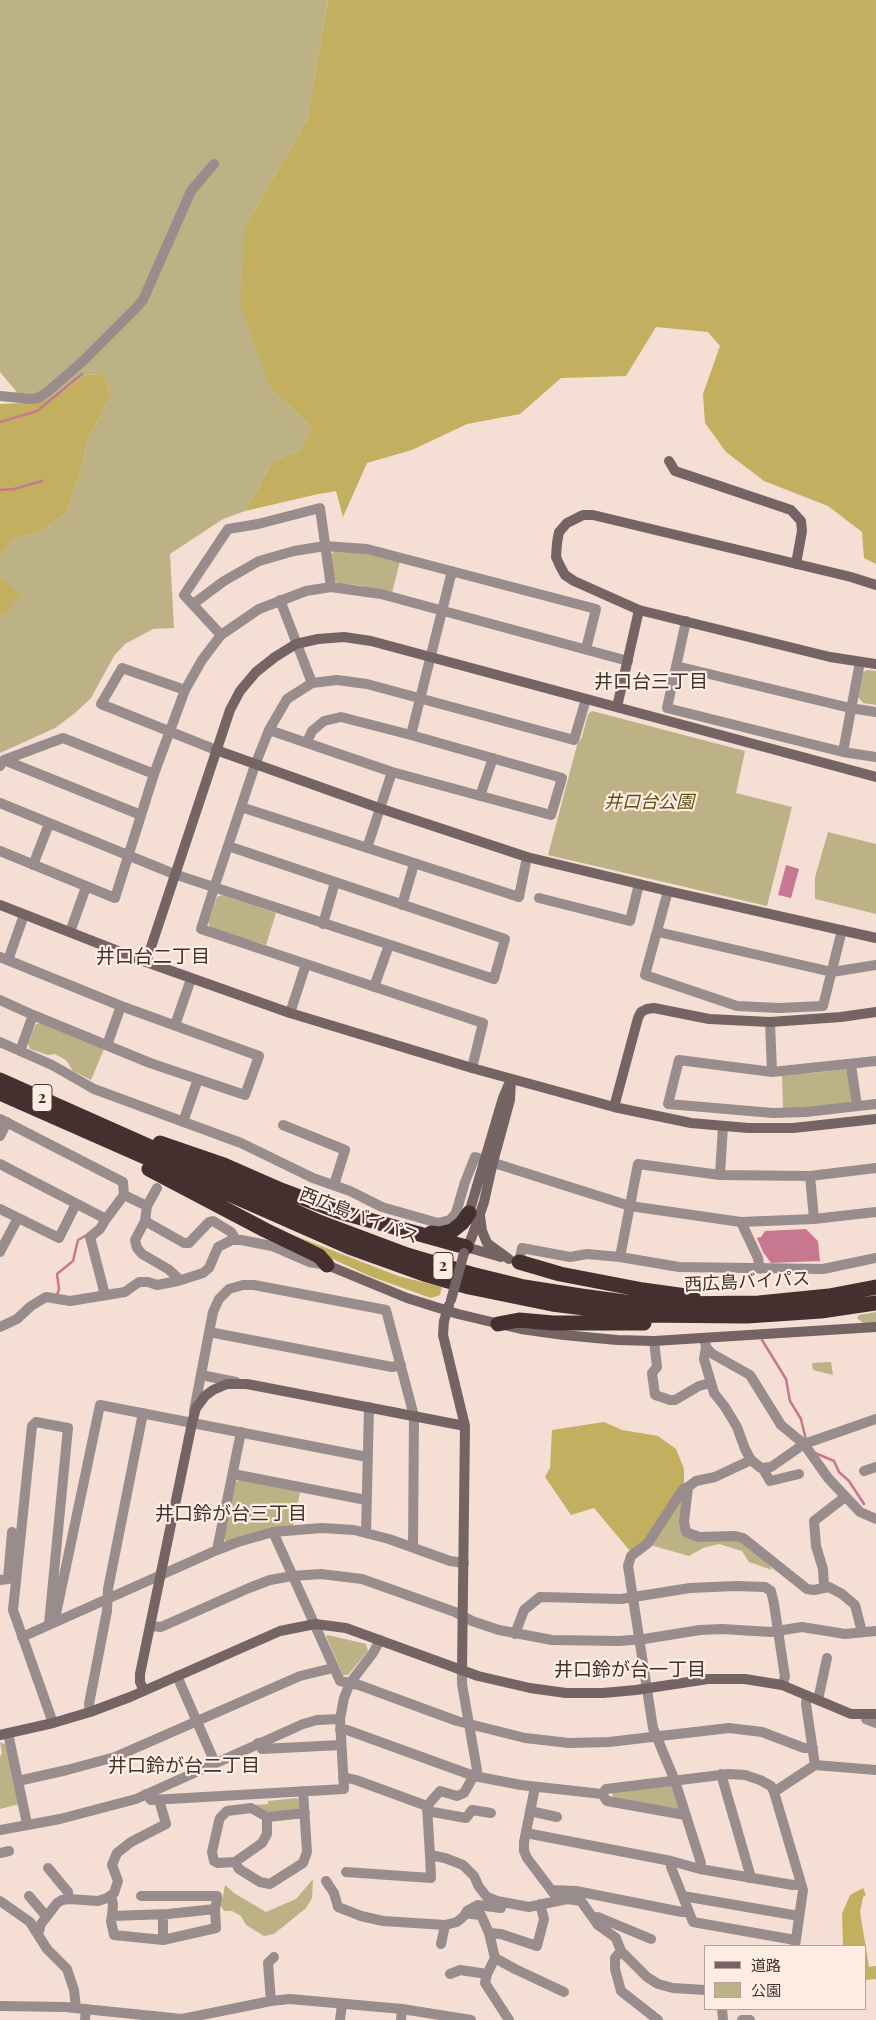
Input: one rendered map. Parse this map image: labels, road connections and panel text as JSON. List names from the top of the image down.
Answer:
{
  "streets": {
    "highway": ["2", "西広島バイパス"]
  },
  "districts": [
    "井口台三丁目",
    "井口台二丁目",
    "井口鈴が台三丁目",
    "井口鈴が台一丁目",
    "井口鈴が台二丁目"
  ],
  "parks": ["井口台公園"],
  "legend": ["道路", "公園"]
}
